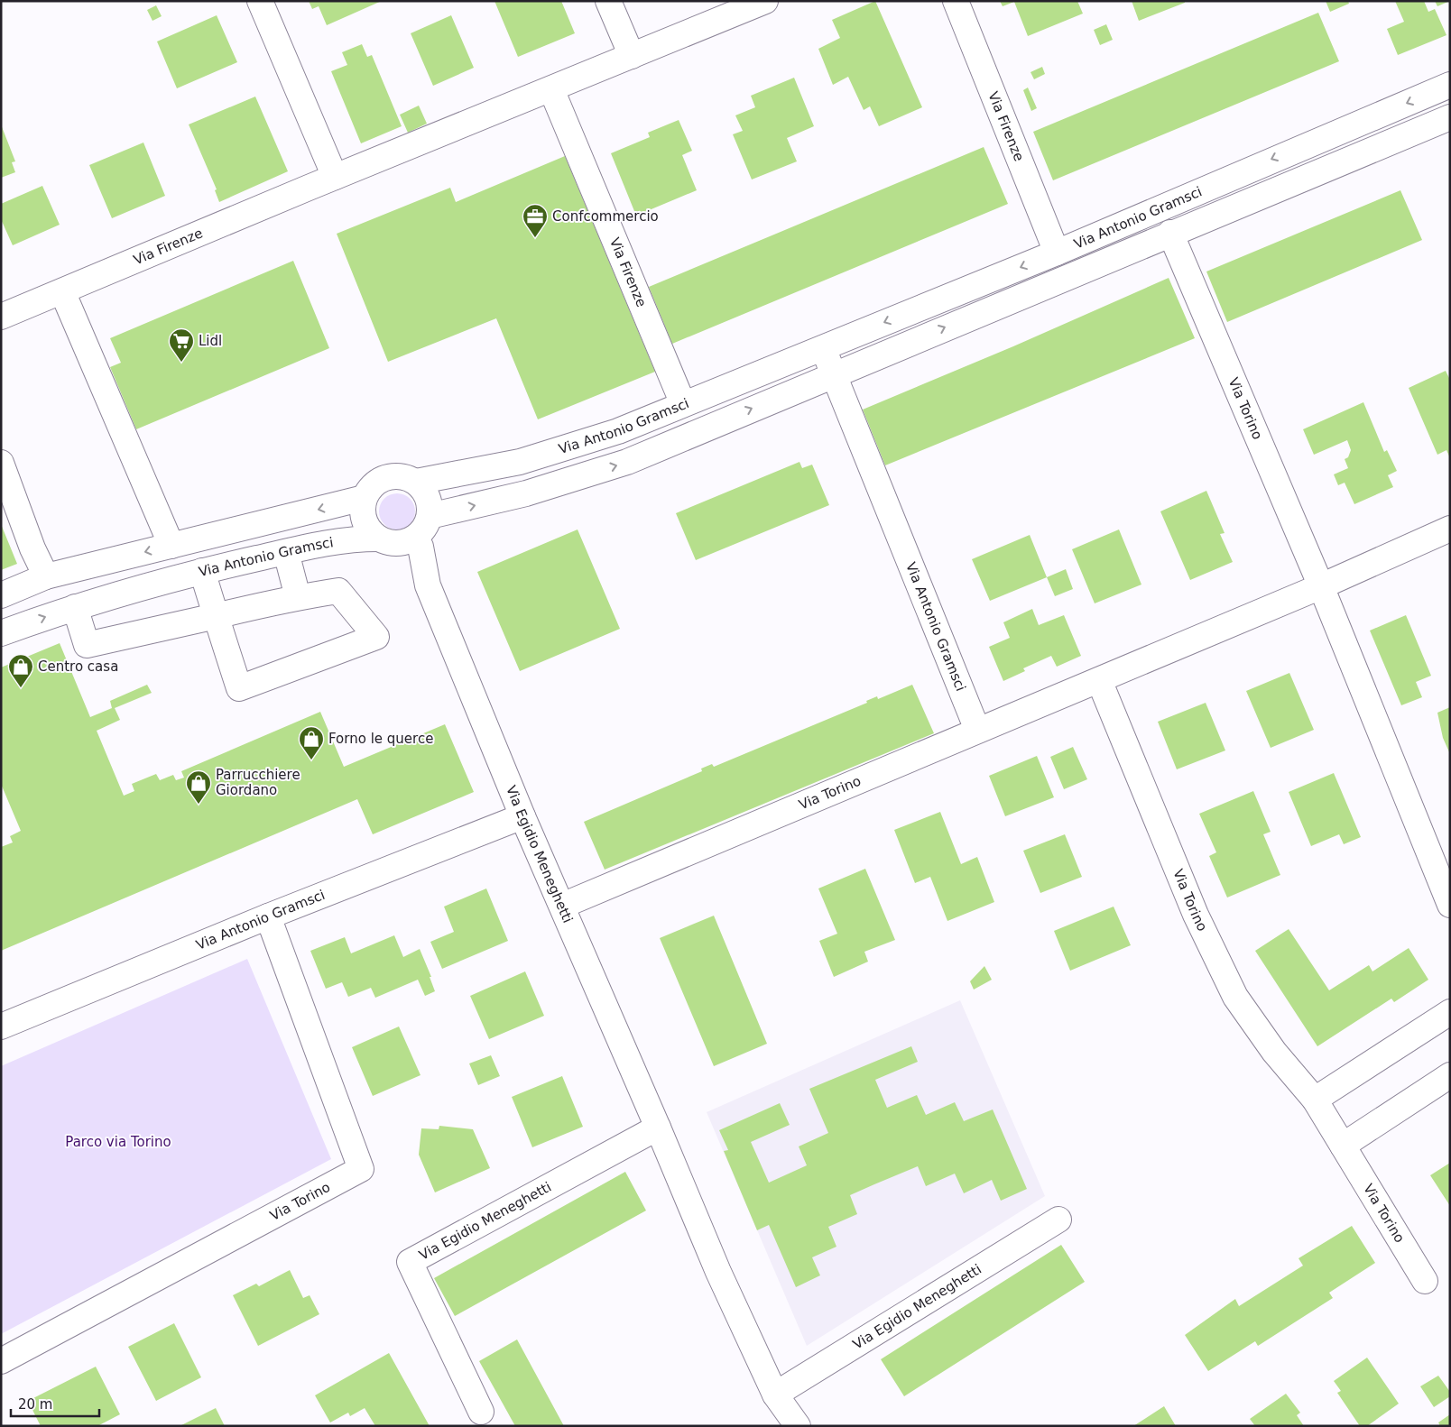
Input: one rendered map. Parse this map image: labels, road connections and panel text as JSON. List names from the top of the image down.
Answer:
{
  "streets": {
    "street": [
      "Via Firenze",
      "Via Antonio Gramsci",
      "Via Torino",
      "Via Egidio Meneghetti"
    ]
  },
  "crossings": [
    ["Via Firenze", "Via Antonio Gramsci"],
    ["Via Antonio Gramsci", "Via Torino"],
    ["Via Antonio Gramsci", "Via Egidio Meneghetti"],
    ["Via Torino", "Via Egidio Meneghetti"]
  ],
  "parks": ["Parco via Torino"],
  "places": {
    "office": ["Confcommercio"],
    "supermarket": ["Lidl"],
    "shop": ["Centro casa", "Forno le querce", "Parrucchiere Giordano"]
  },
  "scale_bar": "20 m"
}
